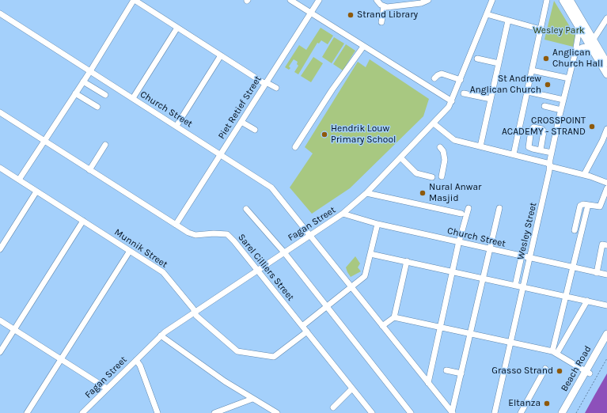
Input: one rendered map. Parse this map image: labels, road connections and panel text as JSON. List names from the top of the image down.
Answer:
{
  "streets": {
    "main road": ["Beach Road"],
    "street": [
      "Piet Retief Street",
      "Church Street",
      "Fagan Street",
      "Wesley Street",
      "Munnik Street",
      "Sarel Cilliers Street"
    ]
  },
  "crossings": [
    ["Piet Retief Street", "Church Street"],
    ["Piet Retief Street", "Sarel Cilliers Street"],
    ["Church Street", "Fagan Street"],
    ["Church Street", "Wesley Street"],
    ["Fagan Street", "Munnik Street"],
    ["Fagan Street", "Sarel Cilliers Street"],
    ["Munnik Street", "Sarel Cilliers Street"]
  ],
  "parks": ["Wesley Park"],
  "places": [
    "Strand Library",
    "Anglican Church Hall",
    "St Andrew Anglican Church",
    "CROSSPOINT ACADEMY - STRAND",
    "Hendrik Louw Primary School",
    "Nural Anwar Masjid",
    "Grasso Strand",
    "Eltanza"
  ]
}
